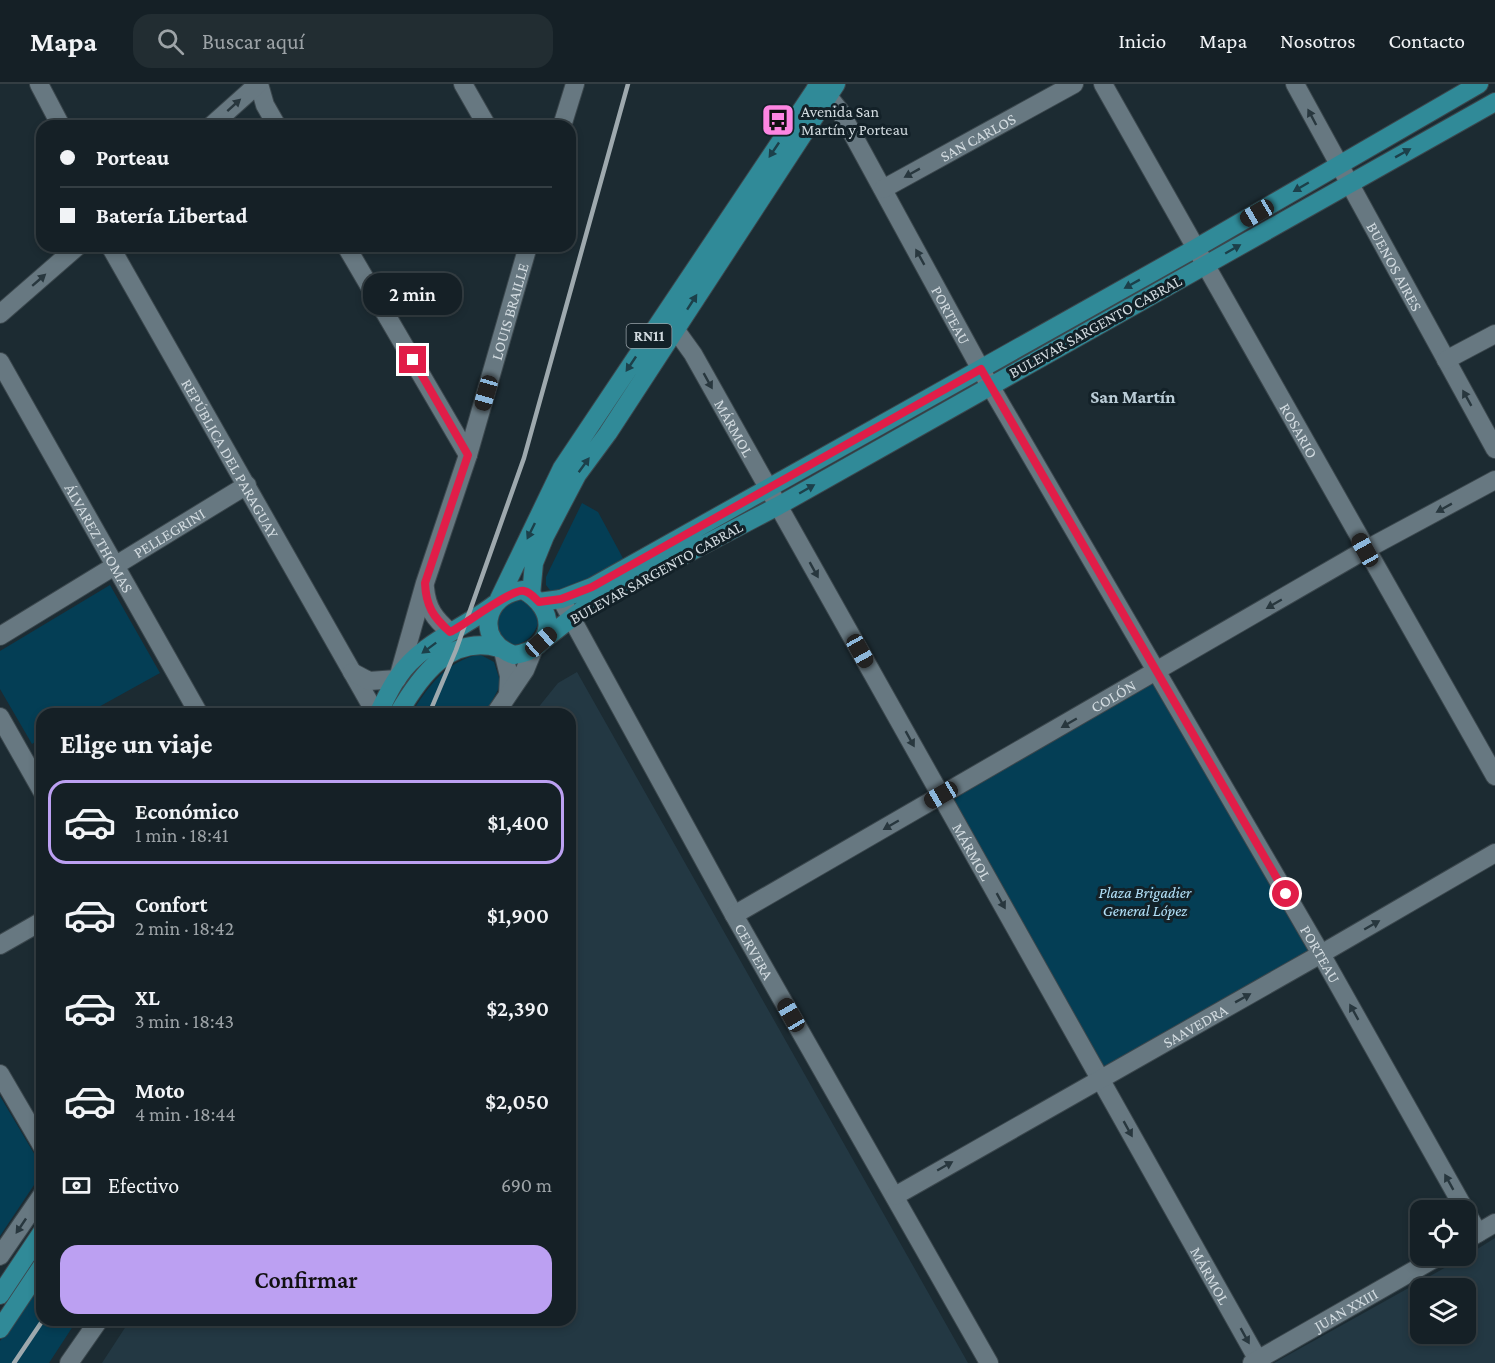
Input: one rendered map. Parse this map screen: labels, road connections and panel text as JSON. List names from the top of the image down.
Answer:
{
  "streets": {
    "main road": ["BULEVAR SARGENTO CABRAL", "RN11"],
    "street": [
      "SAN CARLOS",
      "BUENOS AIRES",
      "LOUIS BRAILLE",
      "PORTEAU",
      "MÁRMOL",
      "ROSARIO",
      "REPÚBLICA DEL PARAGUAY",
      "PELLEGRINI",
      "ÁLVAREZ THOMAS",
      "COLÓN",
      "CERVERA",
      "SAAVEDRA",
      "JUAN XXIII"
    ]
  },
  "crossings": [
    ["SAN CARLOS", "PORTEAU"],
    ["BUENOS AIRES", "BULEVAR SARGENTO CABRAL"],
    ["PORTEAU", "BULEVAR SARGENTO CABRAL"],
    ["PORTEAU", "RN11"],
    ["PORTEAU", "COLÓN"],
    ["PORTEAU", "SAAVEDRA"],
    ["BULEVAR SARGENTO CABRAL", "RN11"],
    ["BULEVAR SARGENTO CABRAL", "MÁRMOL"],
    ["BULEVAR SARGENTO CABRAL", "ROSARIO"],
    ["BULEVAR SARGENTO CABRAL", "CERVERA"],
    ["RN11", "MÁRMOL"],
    ["MÁRMOL", "COLÓN"],
    ["MÁRMOL", "SAAVEDRA"],
    ["MÁRMOL", "JUAN XXIII"],
    ["ROSARIO", "COLÓN"],
    ["REPÚBLICA DEL PARAGUAY", "PELLEGRINI"],
    ["PELLEGRINI", "ÁLVAREZ THOMAS"],
    ["COLÓN", "CERVERA"],
    ["CERVERA", "SAAVEDRA"]
  ],
  "one_way": [
    "SAN CARLOS",
    "BUENOS AIRES",
    "PORTEAU",
    "MÁRMOL",
    "COLÓN",
    "SAAVEDRA"
  ],
  "districts": ["San Martín"],
  "parks": ["Plaza Brigadier General López"],
  "places": {
    "bus stop": ["Avenida San Martín y Porteau"]
  },
  "page": {
    "header": "Mapa",
    "search": "Buscar aquí",
    "nav": [
      "Inicio",
      "Mapa",
      "Nosotros",
      "Contacto"
    ],
    "banner": ["Porteau", "Batería Libertad"],
    "bubble": "2 min",
    "heading": "Elige un viaje",
    "list": [
      {
        "name": "Económico",
        "note": "1 min · 18:41",
        "value": "$1,400"
      },
      {
        "name": "Confort",
        "note": "2 min · 18:42",
        "value": "$1,900"
      },
      {
        "name": "XL",
        "note": "3 min · 18:43",
        "value": "$2,390"
      },
      {
        "name": "Moto",
        "note": "4 min · 18:44",
        "value": "$2,050"
      }
    ],
    "pay": ["Efectivo", "690 m"],
    "buttons": "Confirmar"
  }
}
